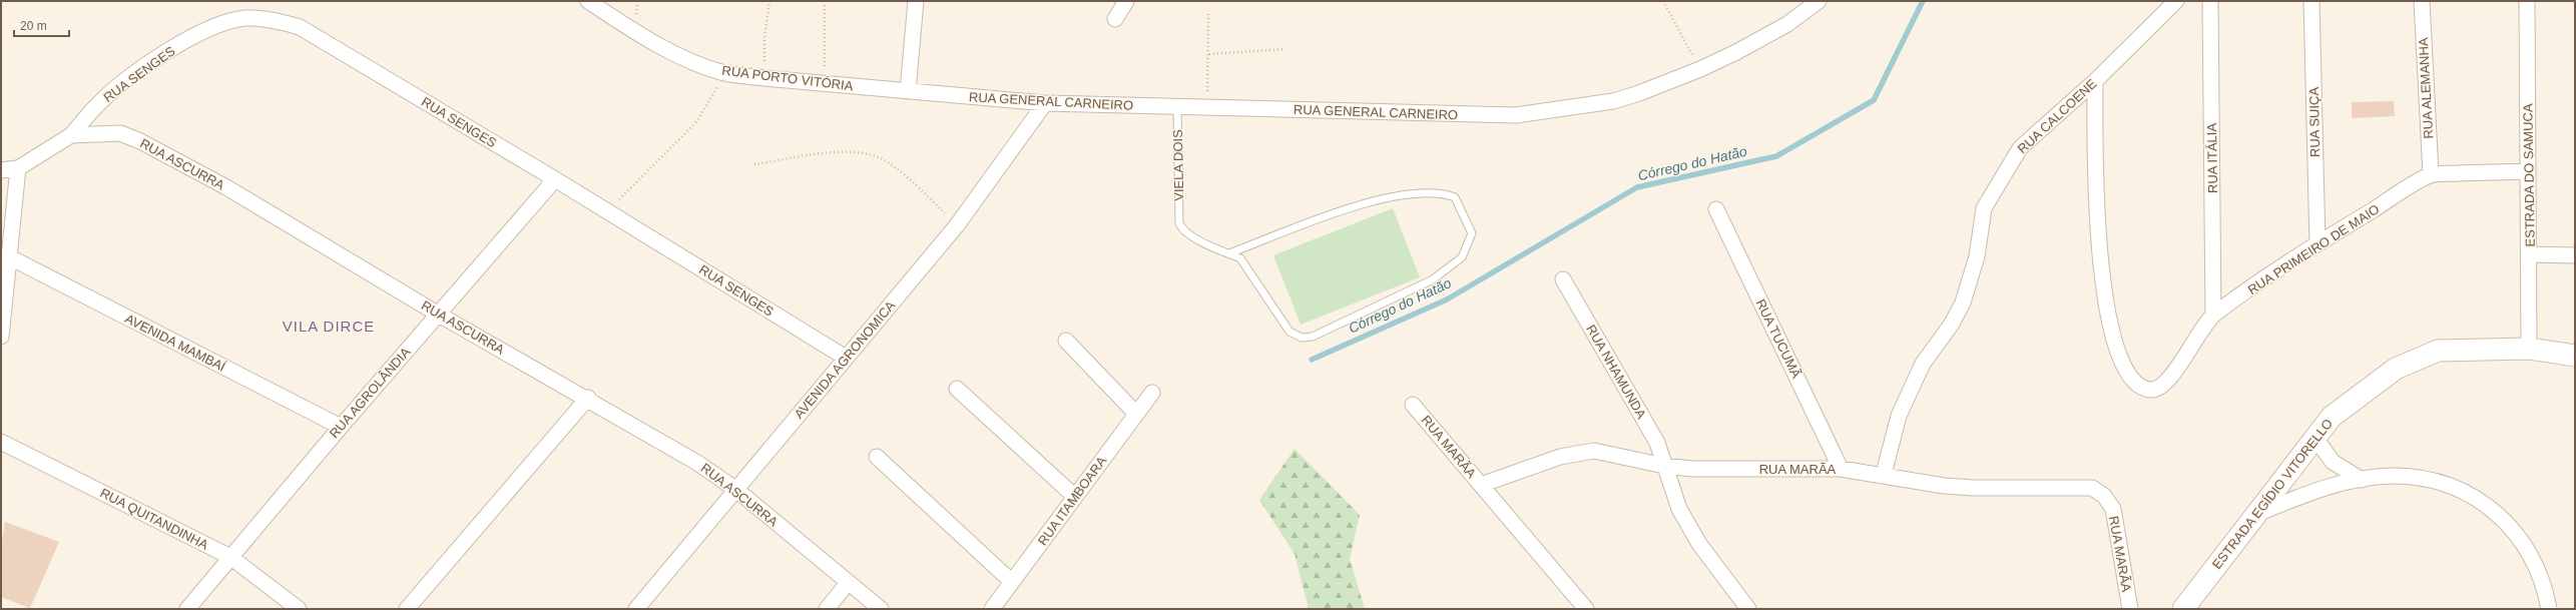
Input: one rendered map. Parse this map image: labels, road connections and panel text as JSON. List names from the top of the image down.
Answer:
{
  "streets": {
    "street": [
      "RUA SENGES",
      "RUA PORTO VITÓRIA",
      "RUA ALEMANHA",
      "RUA GENERAL CARNEIRO",
      "RUA CALCOENE",
      "RUA SUIÇA",
      "RUA ITÁLIA",
      "RUA ASCURRA",
      "ESTRADA DO SAMUCA",
      "RUA PRIMEIRO DE MAIO",
      "RUA TUCUMÃ",
      "AVENIDA MAMBAÍ",
      "AVENIDA AGRONOMICA",
      "RUA NHAMUNDA",
      "RUA AGROLÂNDIA",
      "RUA MARÃA",
      "ESTRADA EGÍDIO VITORELLO",
      "RUA ITAMBOARA",
      "RUA QUITANDINHA"
    ],
    "lane": ["VIELA DOIS"]
  },
  "crossings": [
    ["RUA SENGES", "RUA ASCURRA"],
    ["RUA SENGES", "AVENIDA AGRONOMICA"],
    ["RUA SENGES", "RUA AGROLÂNDIA"],
    ["RUA PORTO VITÓRIA", "RUA GENERAL CARNEIRO"],
    ["RUA ALEMANHA", "RUA PRIMEIRO DE MAIO"],
    ["RUA GENERAL CARNEIRO", "VIELA DOIS"],
    ["RUA GENERAL CARNEIRO", "AVENIDA AGRONOMICA"],
    ["RUA CALCOENE", "RUA PRIMEIRO DE MAIO"],
    ["RUA CALCOENE", "RUA MARÃA"],
    ["RUA SUIÇA", "RUA PRIMEIRO DE MAIO"],
    ["RUA ITÁLIA", "RUA PRIMEIRO DE MAIO"],
    ["RUA ASCURRA", "AVENIDA AGRONOMICA"],
    ["RUA ASCURRA", "RUA AGROLÂNDIA"],
    ["ESTRADA DO SAMUCA", "ESTRADA EGÍDIO VITORELLO"],
    ["RUA TUCUMÃ", "RUA MARÃA"],
    ["AVENIDA MAMBAÍ", "RUA AGROLÂNDIA"],
    ["RUA NHAMUNDA", "RUA MARÃA"],
    ["RUA AGROLÂNDIA", "RUA QUITANDINHA"]
  ],
  "districts": ["VILA DIRCE"],
  "water": ["Córrego do Hatão"],
  "scale_bar": "20 m"
}
